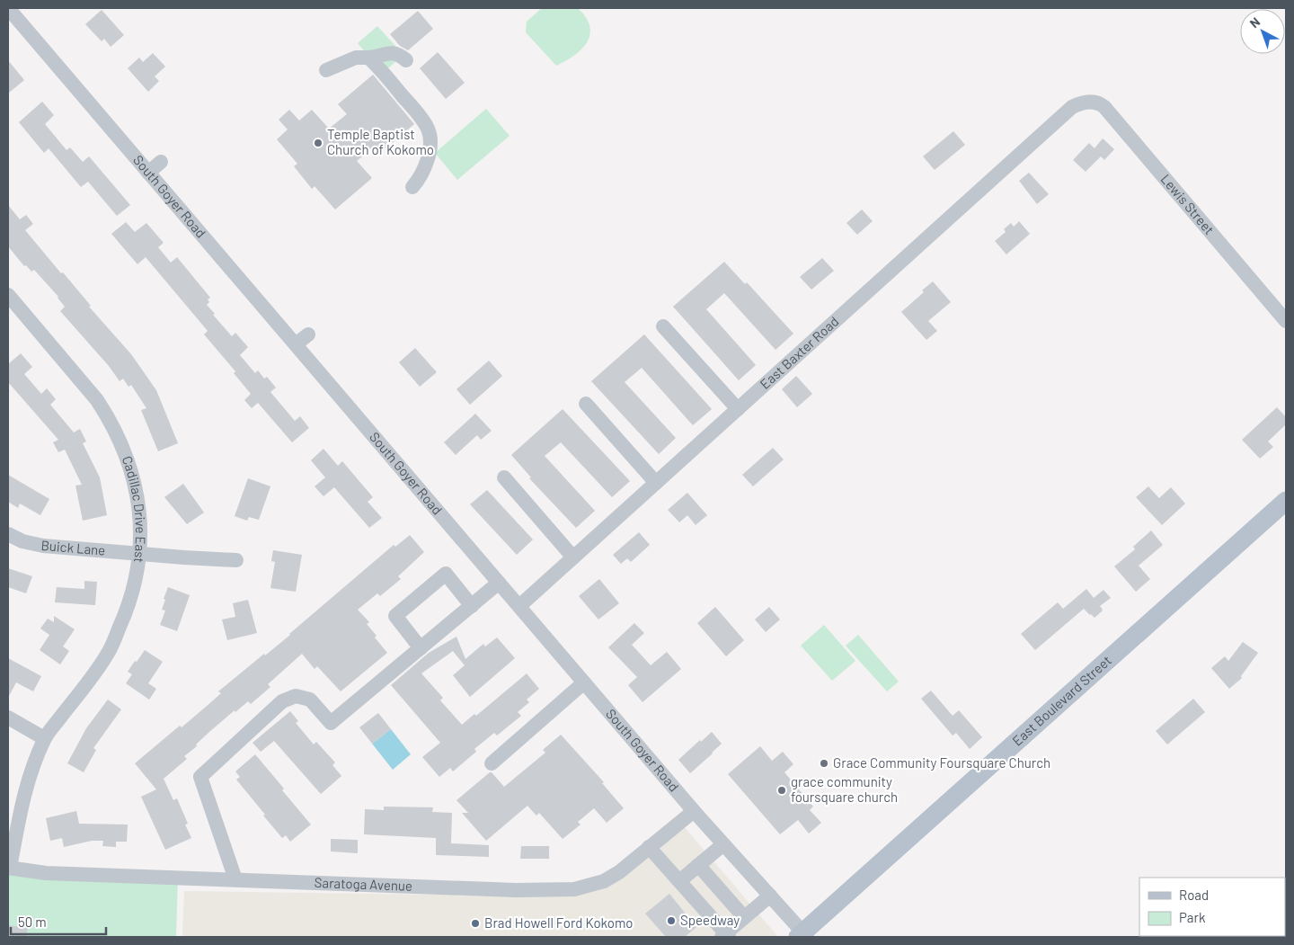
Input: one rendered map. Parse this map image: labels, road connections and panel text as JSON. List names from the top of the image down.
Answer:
{
  "streets": {
    "main road": ["East Boulevard Street"],
    "street": [
      "South Goyer Road",
      "Lewis Street",
      "East Baxter Road",
      "Cadillac Drive East",
      "Buick Lane",
      "Saratoga Avenue"
    ]
  },
  "crossings": [
    ["South Goyer Road", "East Baxter Road"],
    ["South Goyer Road", "East Boulevard Street"],
    ["South Goyer Road", "Saratoga Avenue"],
    ["Lewis Street", "East Baxter Road"],
    ["Cadillac Drive East", "Buick Lane"],
    ["Cadillac Drive East", "Saratoga Avenue"]
  ],
  "places": [
    "Temple Baptist Church of Kokomo",
    "Grace Community Foursquare Church",
    "grace community foursquare church",
    "Speedway",
    "Brad Howell Ford Kokomo"
  ],
  "legend": ["Road", "Park"],
  "scale_bar": "50 m",
  "north": "top left"
}
